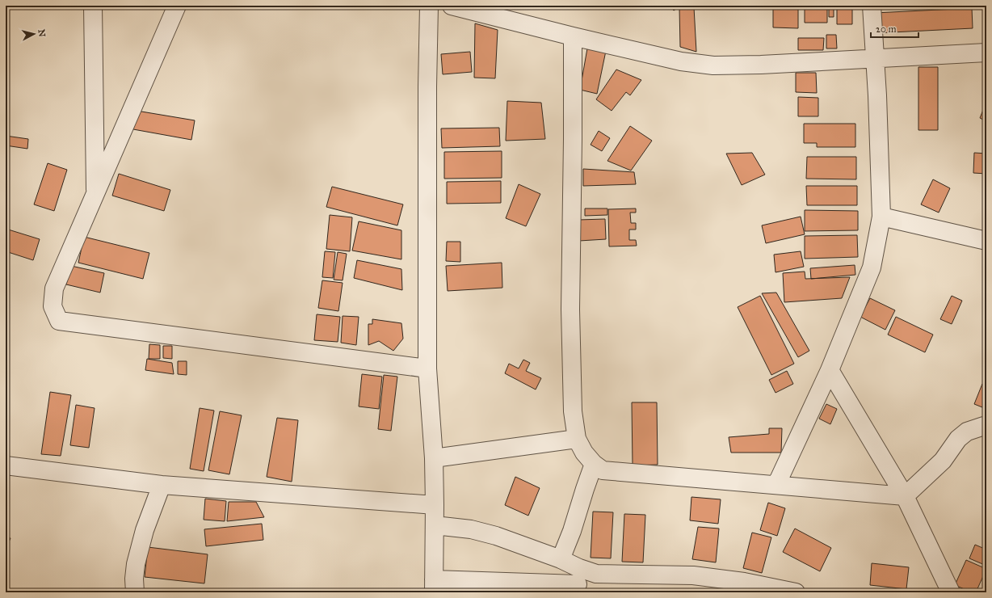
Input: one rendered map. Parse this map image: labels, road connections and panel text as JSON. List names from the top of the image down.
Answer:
{
  "scale_bar": "20 m",
  "north": "right"
}
